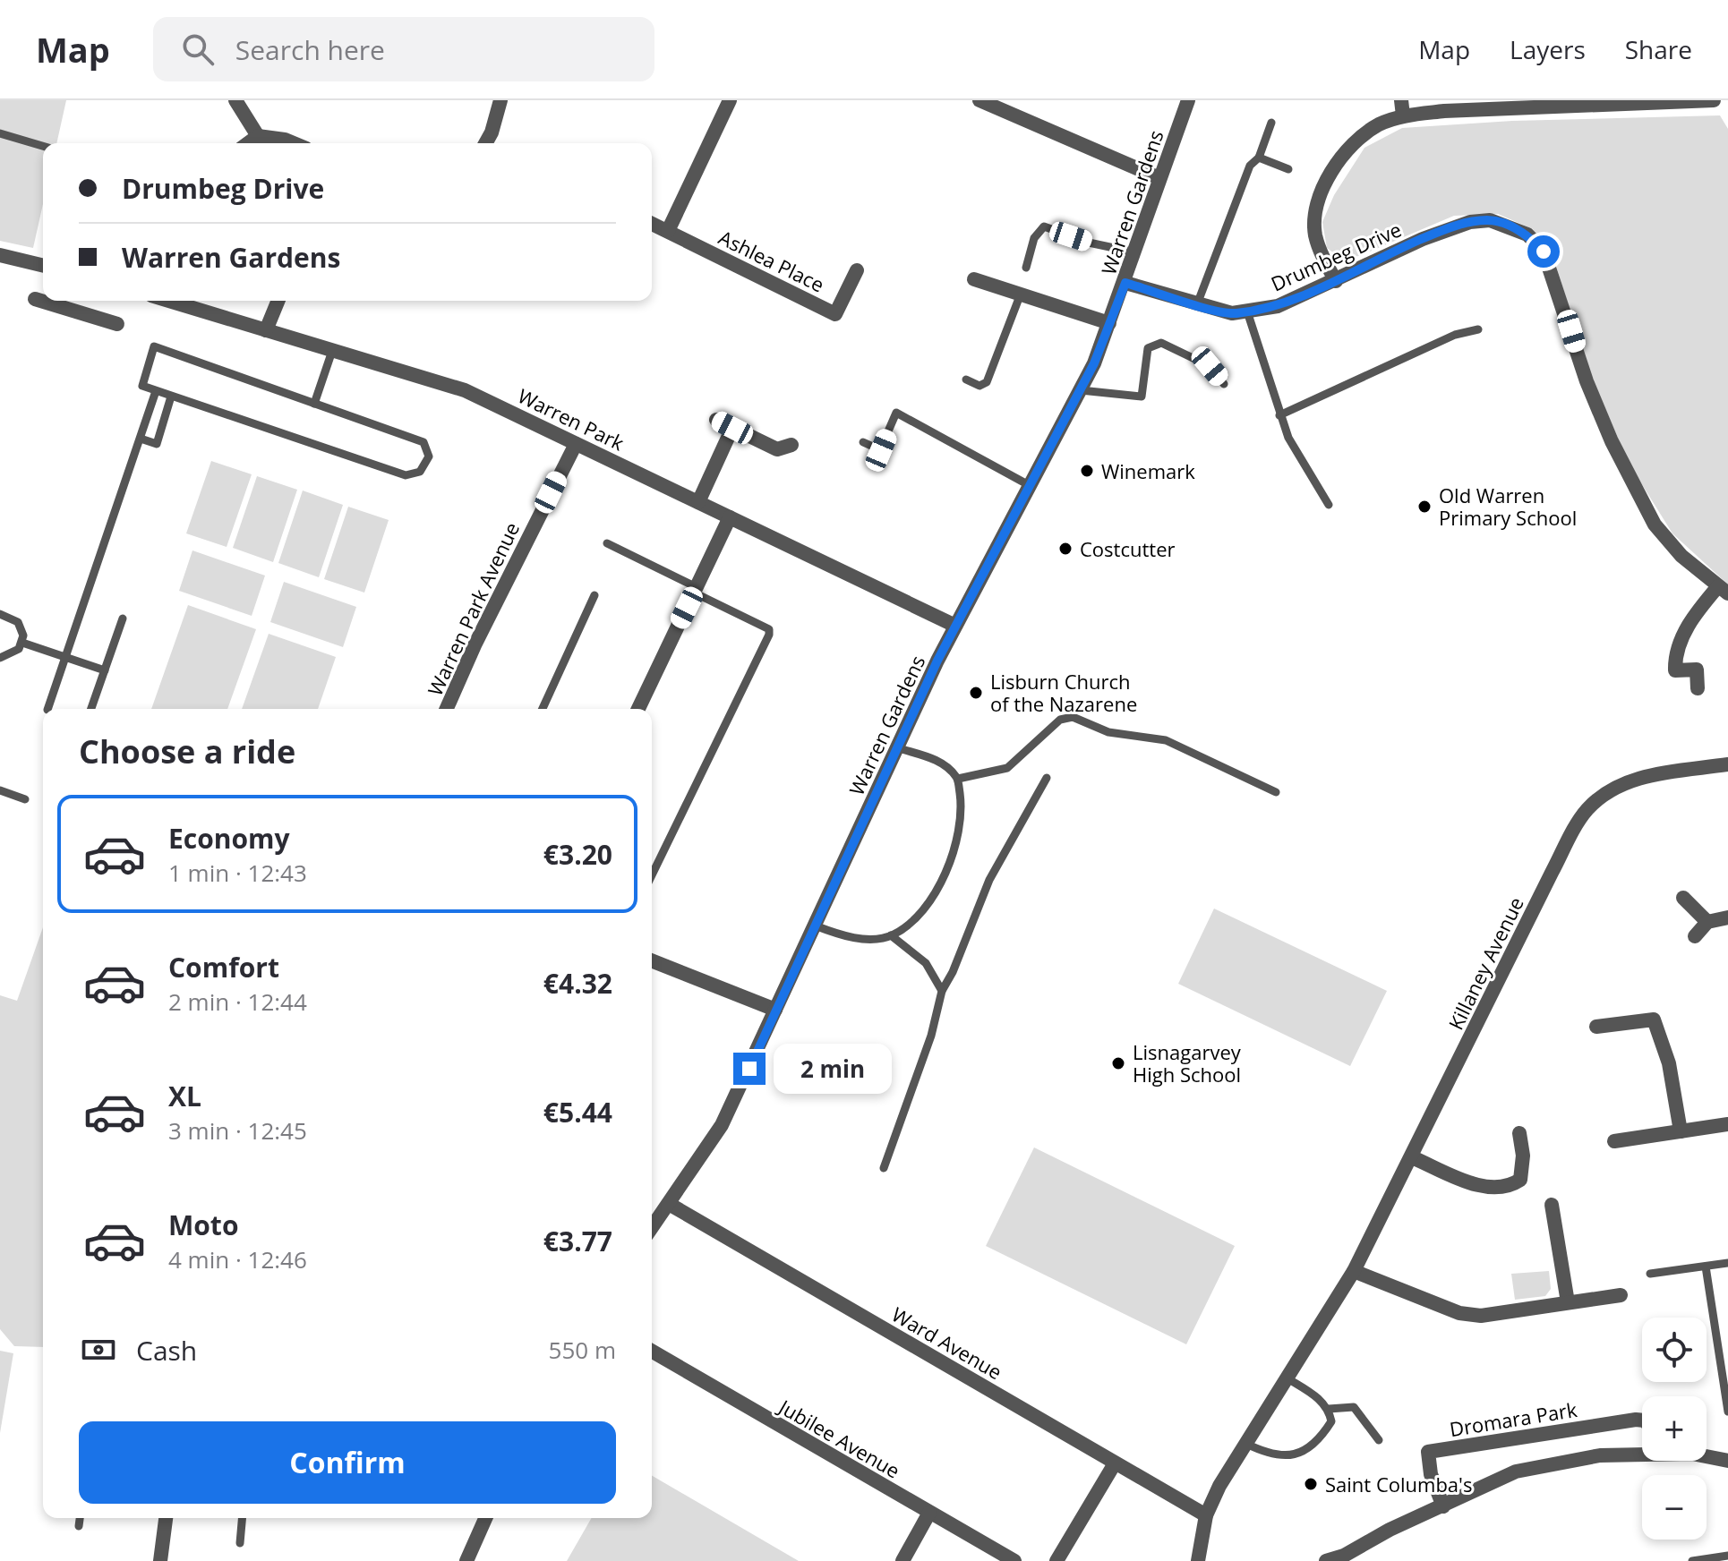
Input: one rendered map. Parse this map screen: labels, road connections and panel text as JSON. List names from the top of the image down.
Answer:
{
  "streets": {
    "street": [
      "Warren Gardens",
      "Drumbeg Drive",
      "Ashlea Place",
      "Warren Park",
      "Warren Park Avenue",
      "Killaney Avenue",
      "Ward Avenue",
      "Dromara Park",
      "Jubilee Avenue"
    ]
  },
  "crossings": [
    ["Warren Gardens", "Drumbeg Drive"],
    ["Warren Gardens", "Warren Park"],
    ["Warren Gardens", "Ward Avenue"],
    ["Warren Park", "Warren Park Avenue"],
    ["Killaney Avenue", "Ward Avenue"]
  ],
  "places": [
    "Winemark",
    "Old Warren Primary School",
    "Costcutter",
    "Lisburn Church of the Nazarene",
    "Lisnagarvey High School",
    "Saint Columba's"
  ],
  "page": {
    "header": "Map",
    "search": "Search here",
    "nav": ["Map", "Layers", "Share"],
    "banner": ["Drumbeg Drive", "Warren Gardens"],
    "heading": "Choose a ride",
    "list": [
      {
        "name": "Economy",
        "note": "1 min · 12:43",
        "value": "€3.20"
      },
      {
        "name": "Comfort",
        "note": "2 min · 12:44",
        "value": "€4.32"
      },
      {
        "name": "XL",
        "note": "3 min · 12:45",
        "value": "€5.44"
      },
      {
        "name": "Moto",
        "note": "4 min · 12:46",
        "value": "€3.77"
      }
    ],
    "bubble": "2 min",
    "pay": ["Cash", "550 m"],
    "map_buttons": ["+", "−"],
    "buttons": "Confirm"
  }
}
